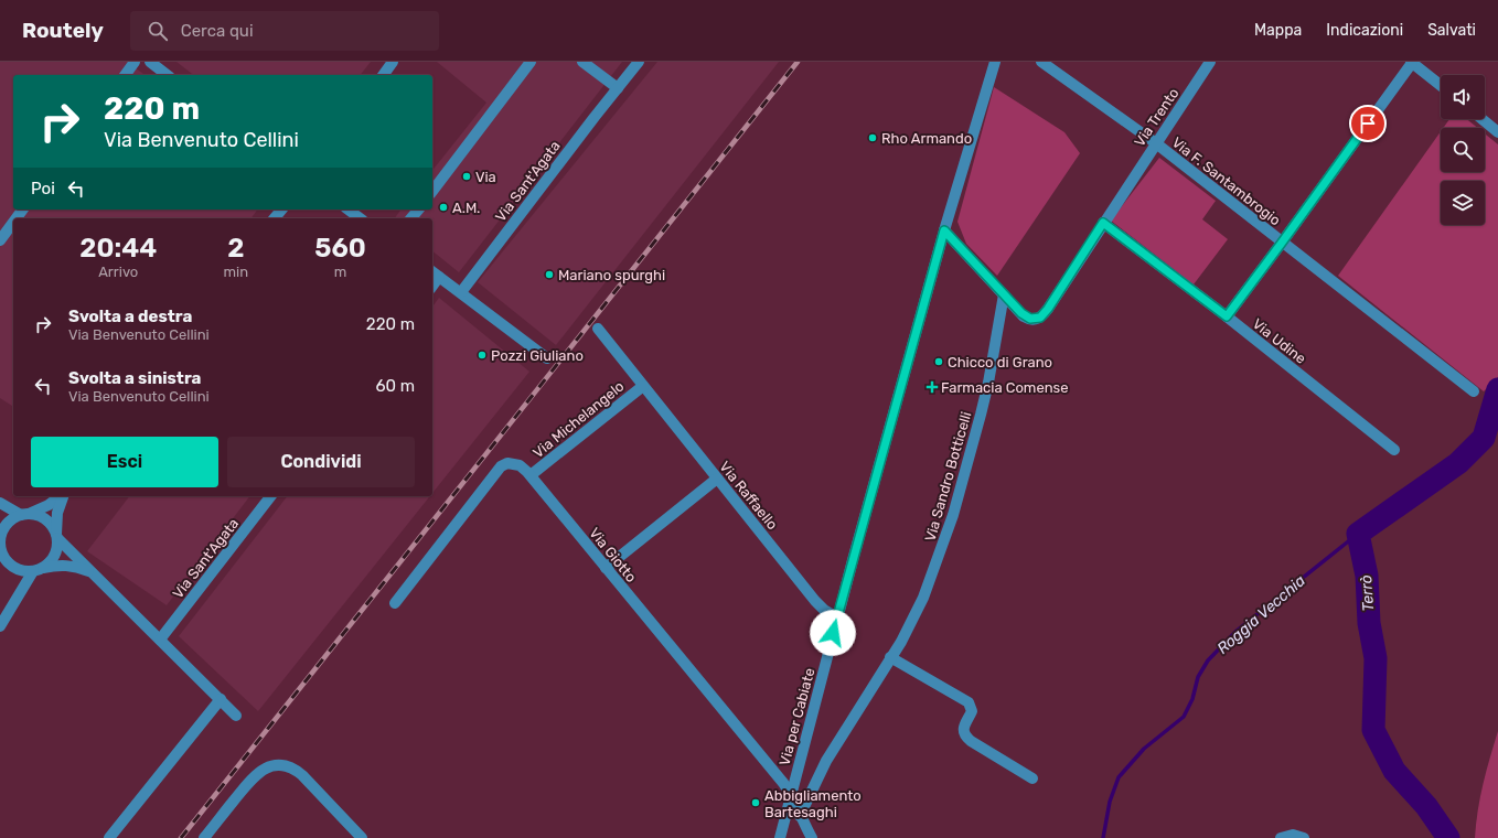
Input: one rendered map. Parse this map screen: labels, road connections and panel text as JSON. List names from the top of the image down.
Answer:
{
  "streets": {
    "street": [
      "Via Trento",
      "Via Sant'Agata",
      "Via F. Santambrogio",
      "Via Udine",
      "Via Michelangelo",
      "Via Sandro Botticelli",
      "Via Raffaello",
      "Via Giotto",
      "Via per Cabiate"
    ]
  },
  "crossings": [
    ["Via Trento", "Via F. Santambrogio"],
    ["Via Trento", "Via Udine"],
    ["Via Trento", "Via Sandro Botticelli"],
    ["Via Michelangelo", "Via Raffaello"],
    ["Via Michelangelo", "Via Giotto"],
    ["Via Sandro Botticelli", "Via Giotto"],
    ["Via Raffaello", "Via per Cabiate"],
    ["Via Giotto", "Via per Cabiate"]
  ],
  "water": ["Terrò", "Roggia Vecchia"],
  "places": {
    "other": [
      "Rho Armando",
      "Via",
      "A.M.",
      "Mariano spurghi",
      "Pozzi Giuliano",
      "Chicco di Grano",
      "Abbigliamento Bartesaghi"
    ],
    "health": ["Farmacia Comense"]
  },
  "page": {
    "header": "Routely",
    "search": "Cerca qui",
    "nav": ["Mappa", "Indicazioni", "Salvati"],
    "turn": ["220 m", "Via Benvenuto Cellini"],
    "then": "Poi",
    "eta": [
      "20:44",
      "Arrivo",
      "2",
      "min",
      "560",
      "m"
    ],
    "list": [
      {
        "name": "Svolta a destra",
        "note": "Via Benvenuto Cellini",
        "value": "220 m"
      },
      {
        "name": "Svolta a sinistra",
        "note": "Via Benvenuto Cellini",
        "value": "60 m"
      }
    ],
    "buttons": ["Esci", "Condividi"]
  }
}
